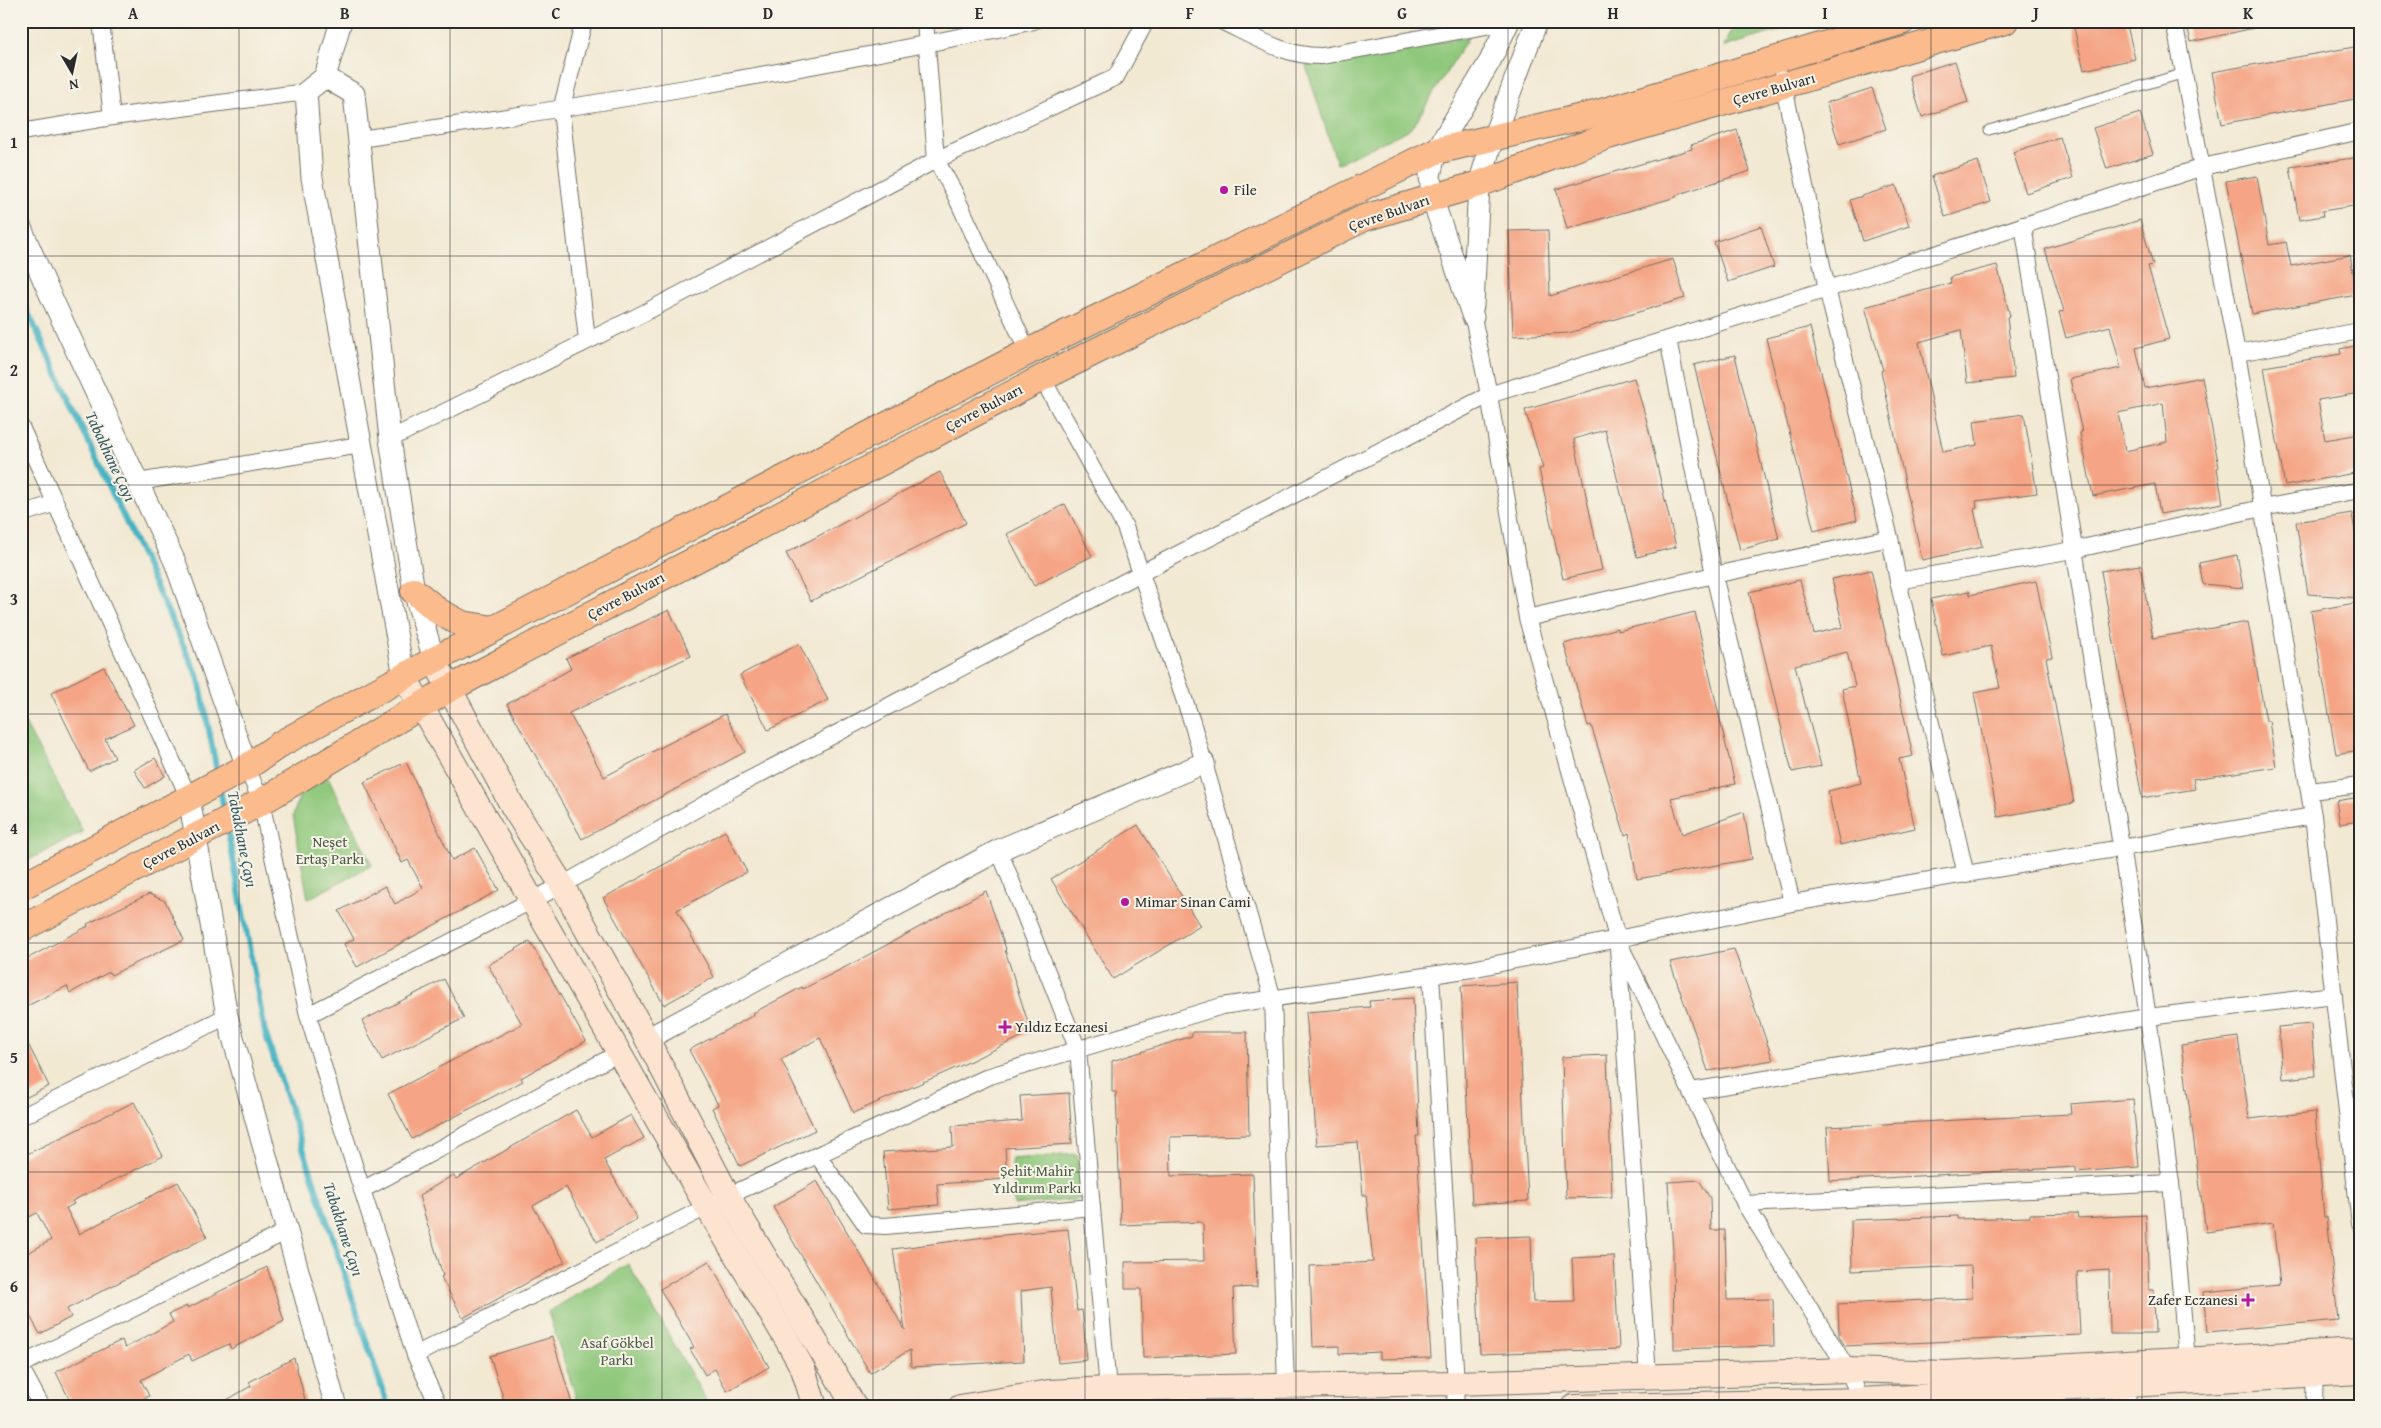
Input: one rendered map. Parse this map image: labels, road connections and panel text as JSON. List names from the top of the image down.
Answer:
{
  "streets": {
    "main road": ["Çevre Bulvarı"]
  },
  "water": ["Tabakhane Çayı"],
  "parks": ["Neşet Ertaş Parkı", "Şehit Mahir Yıldırım Parkı", "Asaf Gökbel Parkı"],
  "places": {
    "other": ["File", "Mimar Sinan Cami"],
    "health": ["Yıldız Eczanesi", "Zafer Eczanesi"]
  },
  "north": "bottom",
  "grid": {
    "columns": [
      "A",
      "B",
      "C",
      "D",
      "E",
      "F",
      "G",
      "H",
      "I",
      "J",
      "K"
    ],
    "rows": [
      "1",
      "2",
      "3",
      "4",
      "5",
      "6"
    ]
  }
}
